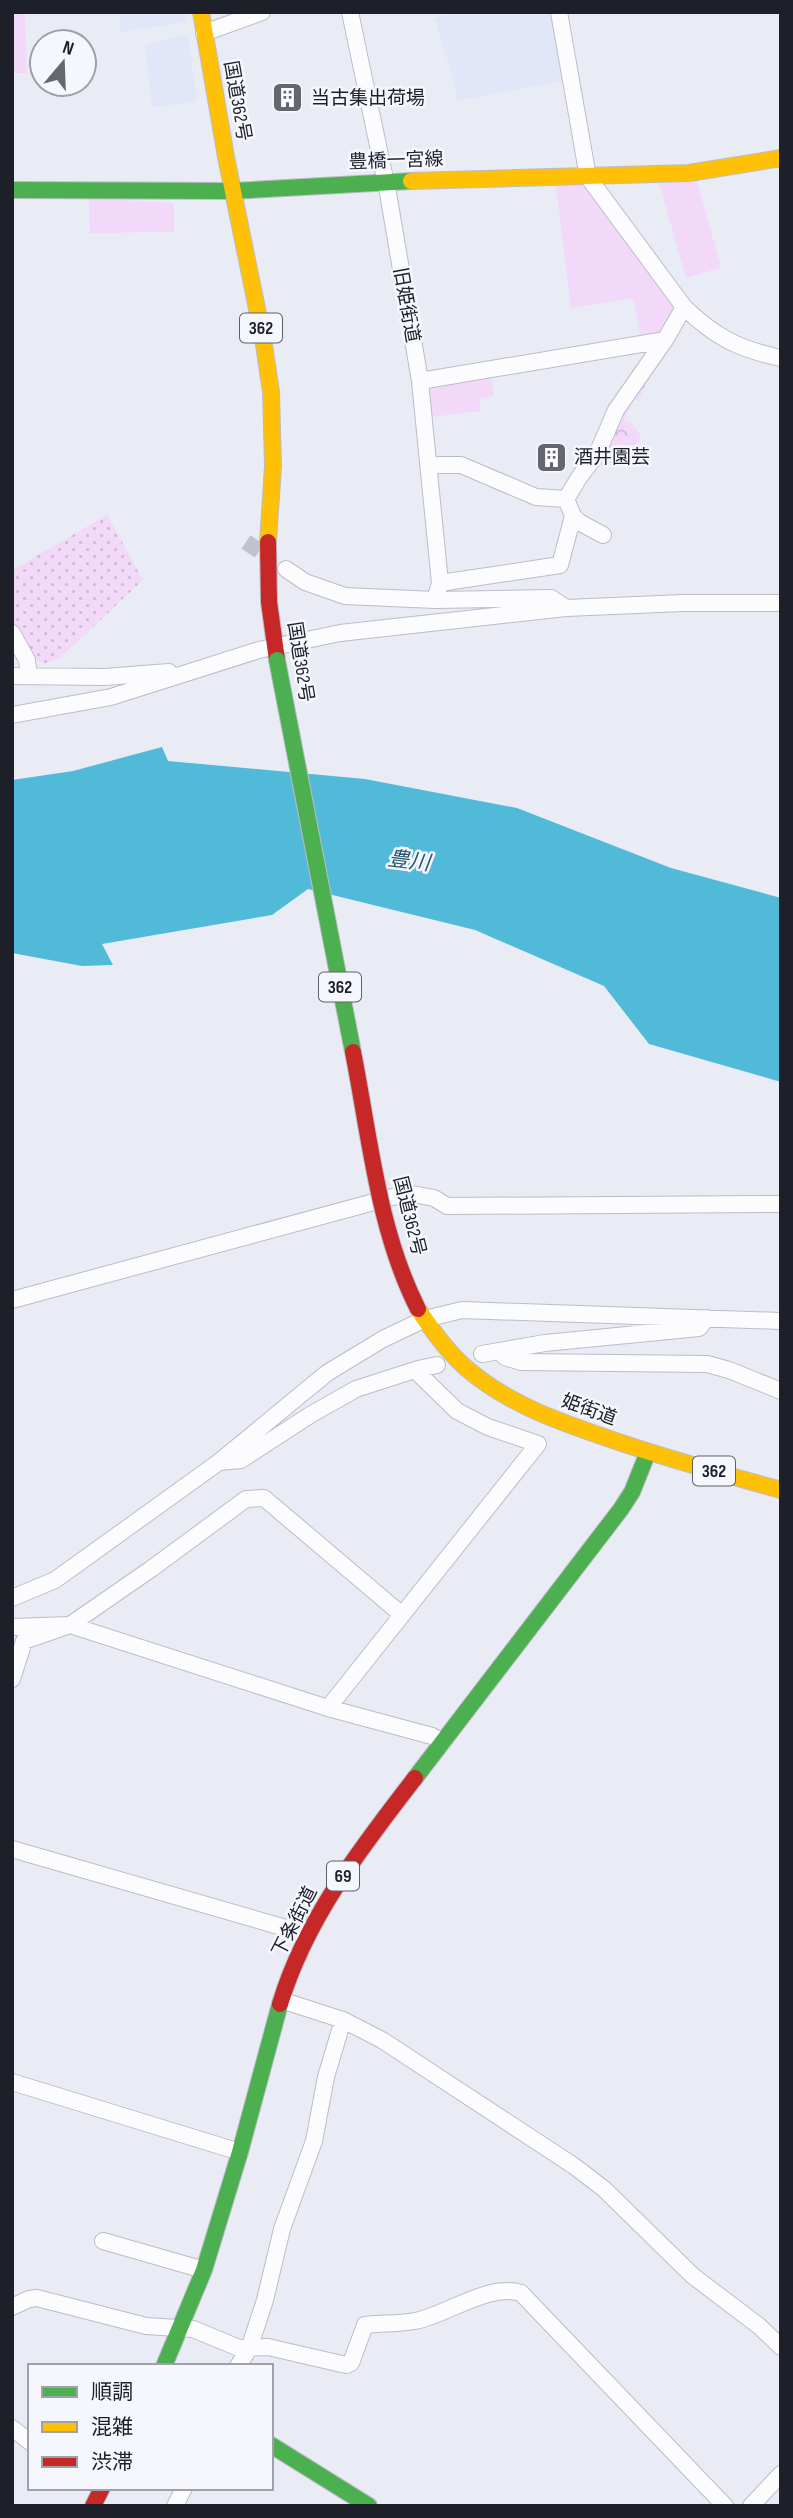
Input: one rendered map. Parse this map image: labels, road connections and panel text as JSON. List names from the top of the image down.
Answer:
{
  "streets": {
    "main road": [
      "国道362号",
      "豊橋一宮線",
      "362",
      "姫街道",
      "69",
      "下条街道"
    ],
    "street": ["旧姫街道"]
  },
  "crossings": [
    ["国道362号", "豊橋一宮線"],
    ["国道362号", "姫街道"],
    ["豊橋一宮線", "旧姫街道"],
    ["姫街道", "下条街道"]
  ],
  "water": ["豊川"],
  "places": {
    "building": ["当古集出荷場", "酒井園芸"]
  },
  "legend": ["順調", "混雑", "渋滞"],
  "north": "top"
}
